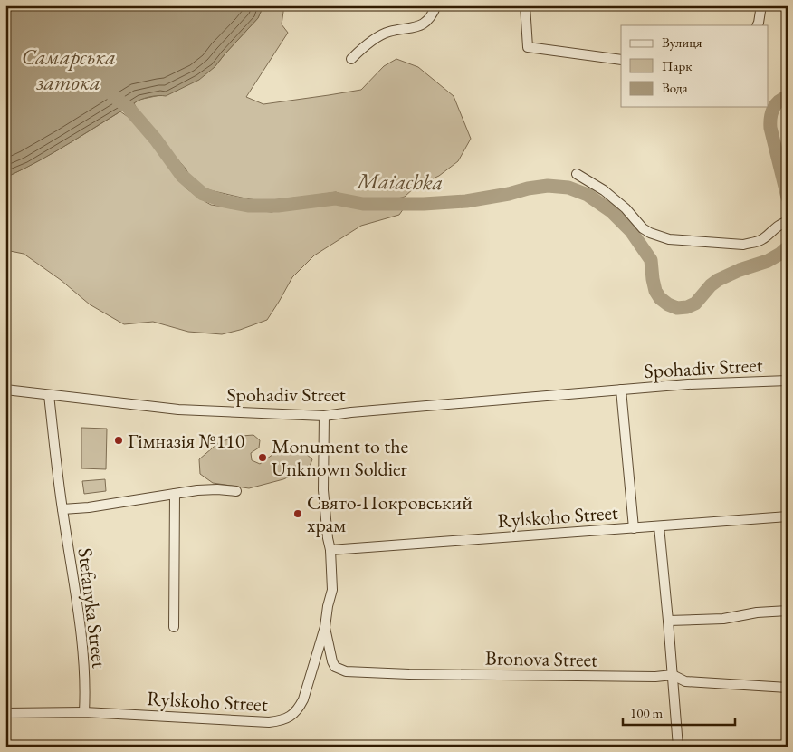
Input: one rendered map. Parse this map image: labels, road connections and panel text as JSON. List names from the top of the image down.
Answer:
{
  "streets": {
    "street": [
      "Spohadiv Street",
      "Rylskoho Street",
      "Stefanyka Street",
      "Bronova Street"
    ]
  },
  "crossings": [
    ["Spohadiv Street", "Rylskoho Street"],
    ["Spohadiv Street", "Stefanyka Street"],
    ["Rylskoho Street", "Stefanyka Street"],
    ["Rylskoho Street", "Bronova Street"]
  ],
  "water": ["Самарська затока", "Maiachka"],
  "places": ["Гімназія №110", "Monument to the Unknown Soldier", "Свято-Покровський храм"],
  "legend": ["Вулиця", "Парк", "Вода"],
  "scale_bar": "100 m"
}
